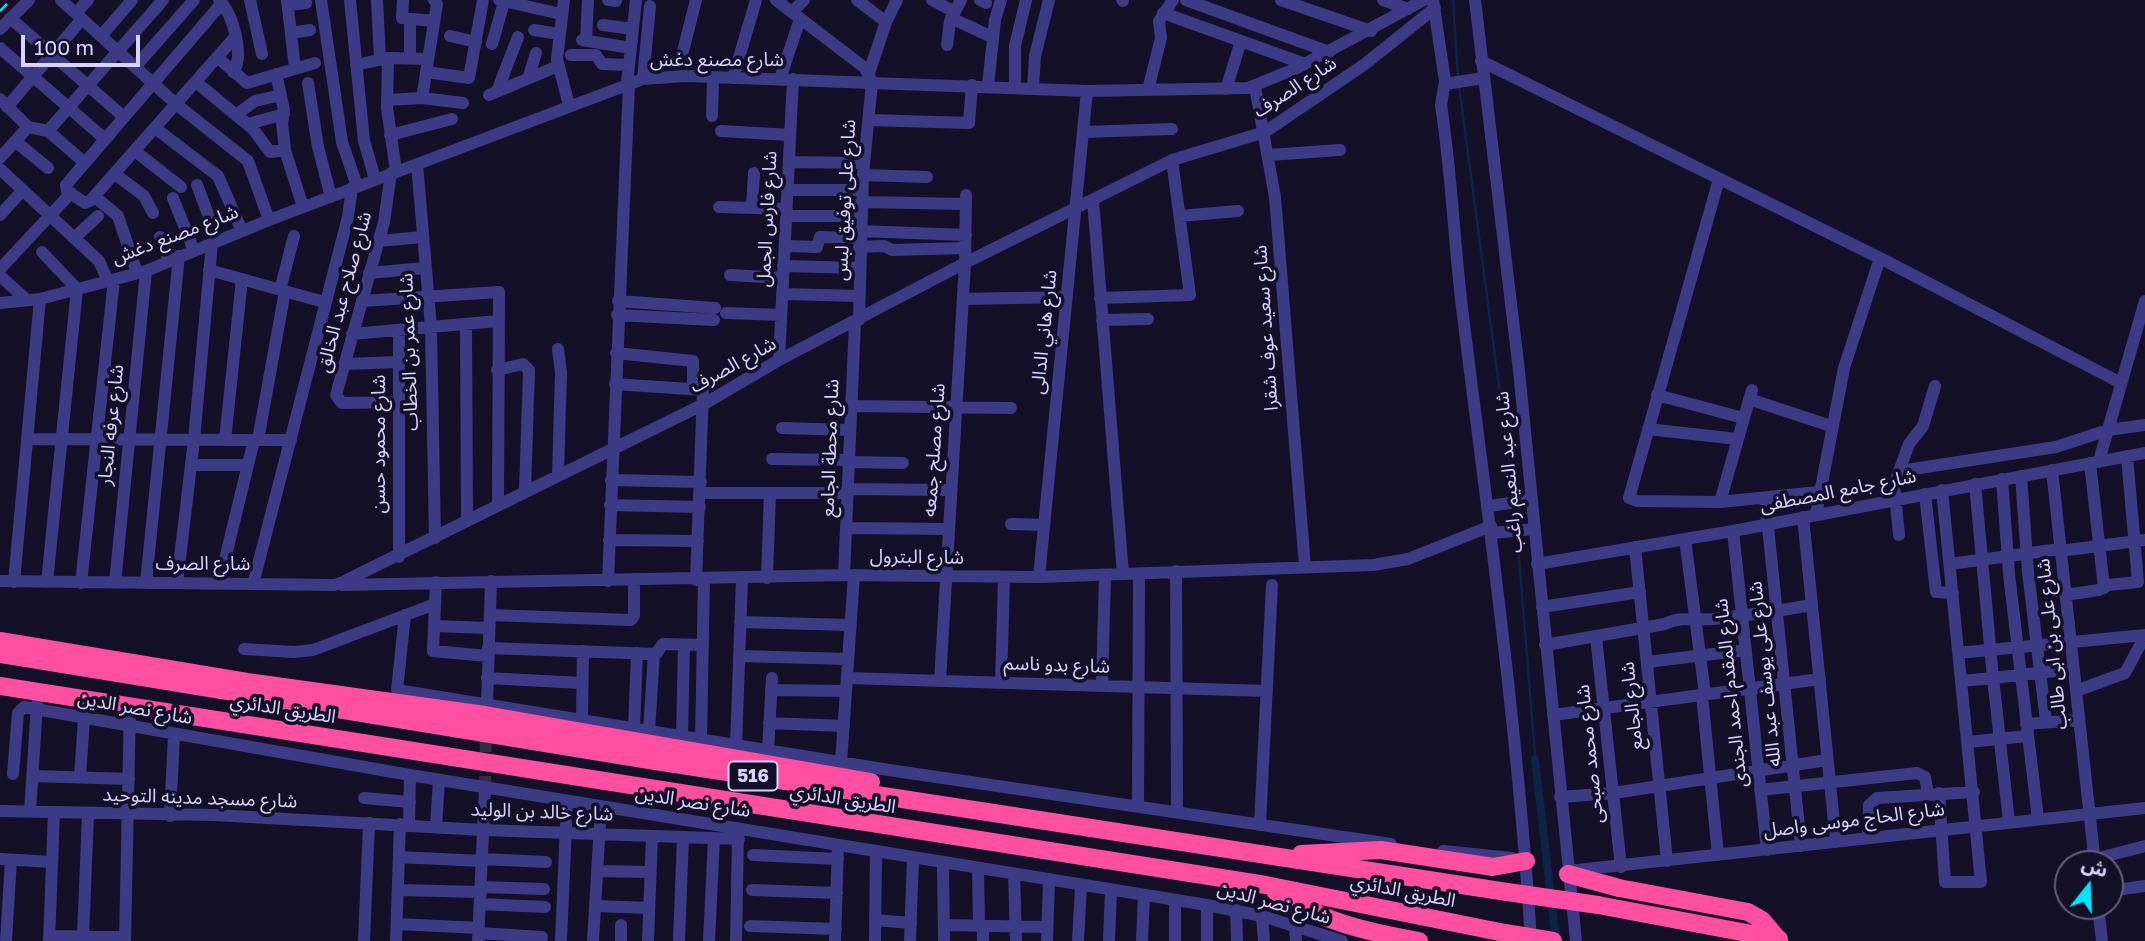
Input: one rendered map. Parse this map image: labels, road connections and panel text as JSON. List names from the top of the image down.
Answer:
{
  "streets": {
    "highway": ["الطريق الدائري", "516"],
    "street": [
      "شارع مصنع دغش",
      "شارع الصرف",
      "شارع على توفيق لبس",
      "شارع فارس الجمل",
      "شارع صلاح عبد الخالق",
      "شارع سعيد عوف شقرا",
      "شارع هاني الدالى",
      "شارع عمر بن الخطاب",
      "شارع عرفه النجار",
      "شارع محمود حسن",
      "شارع محطة الجامع",
      "شارع مصلح جمعه",
      "شارع عبد النعيم راغب",
      "شارع جامع المصطفى",
      "شارع البترول",
      "شارع على بن ابى طالب",
      "شارع بدو ناسم",
      "شارع على يوسف عبد الله",
      "شارع المقدم احمد الجندى",
      "شارع الجامع",
      "شارع نصر الدين",
      "شارع محمد صبحى",
      "شارع مسجد مدينه التوحيد",
      "شارع خالد بن الوليد",
      "شارع الحاج موسى واصل"
    ]
  },
  "crossings": [
    ["شارع مصنع دغش", "شارع على توفيق لبس"],
    ["شارع مصنع دغش", "شارع فارس الجمل"],
    ["شارع مصنع دغش", "شارع صلاح عبد الخالق"],
    ["شارع مصنع دغش", "شارع سعيد عوف شقرا"],
    ["شارع مصنع دغش", "شارع هاني الدالى"],
    ["شارع مصنع دغش", "شارع عمر بن الخطاب"],
    ["شارع مصنع دغش", "شارع عرفه النجار"],
    ["شارع الصرف", "شارع على توفيق لبس"],
    ["شارع الصرف", "شارع فارس الجمل"],
    ["شارع الصرف", "شارع سعيد عوف شقرا"],
    ["شارع الصرف", "شارع هاني الدالى"],
    ["شارع الصرف", "شارع عمر بن الخطاب"],
    ["شارع الصرف", "شارع عرفه النجار"],
    ["شارع الصرف", "شارع محمود حسن"],
    ["شارع الصرف", "شارع محطة الجامع"],
    ["شارع الصرف", "شارع مصلح جمعه"],
    ["شارع الصرف", "شارع عبد النعيم راغب"],
    ["شارع الصرف", "شارع البترول"],
    ["شارع على توفيق لبس", "شارع محطة الجامع"],
    ["شارع على توفيق لبس", "شارع مصلح جمعه"],
    ["شارع صلاح عبد الخالق", "شارع محمود حسن"],
    ["شارع سعيد عوف شقرا", "شارع البترول"],
    ["شارع هاني الدالى", "شارع البترول"],
    ["شارع محطة الجامع", "شارع البترول"],
    ["شارع محطة الجامع", "شارع بدو ناسم"],
    ["شارع مصلح جمعه", "شارع البترول"],
    ["شارع مصلح جمعه", "شارع بدو ناسم"],
    ["شارع عبد النعيم راغب", "شارع جامع المصطفى"],
    ["شارع عبد النعيم راغب", "شارع البترول"],
    ["شارع عبد النعيم راغب", "شارع الحاج موسى واصل"],
    ["شارع جامع المصطفى", "شارع على بن ابى طالب"],
    ["شارع جامع المصطفى", "شارع على يوسف عبد الله"],
    ["شارع جامع المصطفى", "شارع المقدم احمد الجندى"],
    ["شارع جامع المصطفى", "شارع الجامع"],
    ["شارع على بن ابى طالب", "شارع الحاج موسى واصل"],
    ["شارع على يوسف عبد الله", "شارع الحاج موسى واصل"],
    ["شارع المقدم احمد الجندى", "شارع الحاج موسى واصل"],
    ["شارع الجامع", "شارع الحاج موسى واصل"],
    ["شارع نصر الدين", "الطريق الدائري"],
    ["شارع نصر الدين", "شارع خالد بن الوليد"],
    ["شارع محمد صبحى", "شارع الحاج موسى واصل"],
    ["شارع مسجد مدينه التوحيد", "شارع خالد بن الوليد"]
  ],
  "scale_bar": "100 m",
  "north": "top"
}
